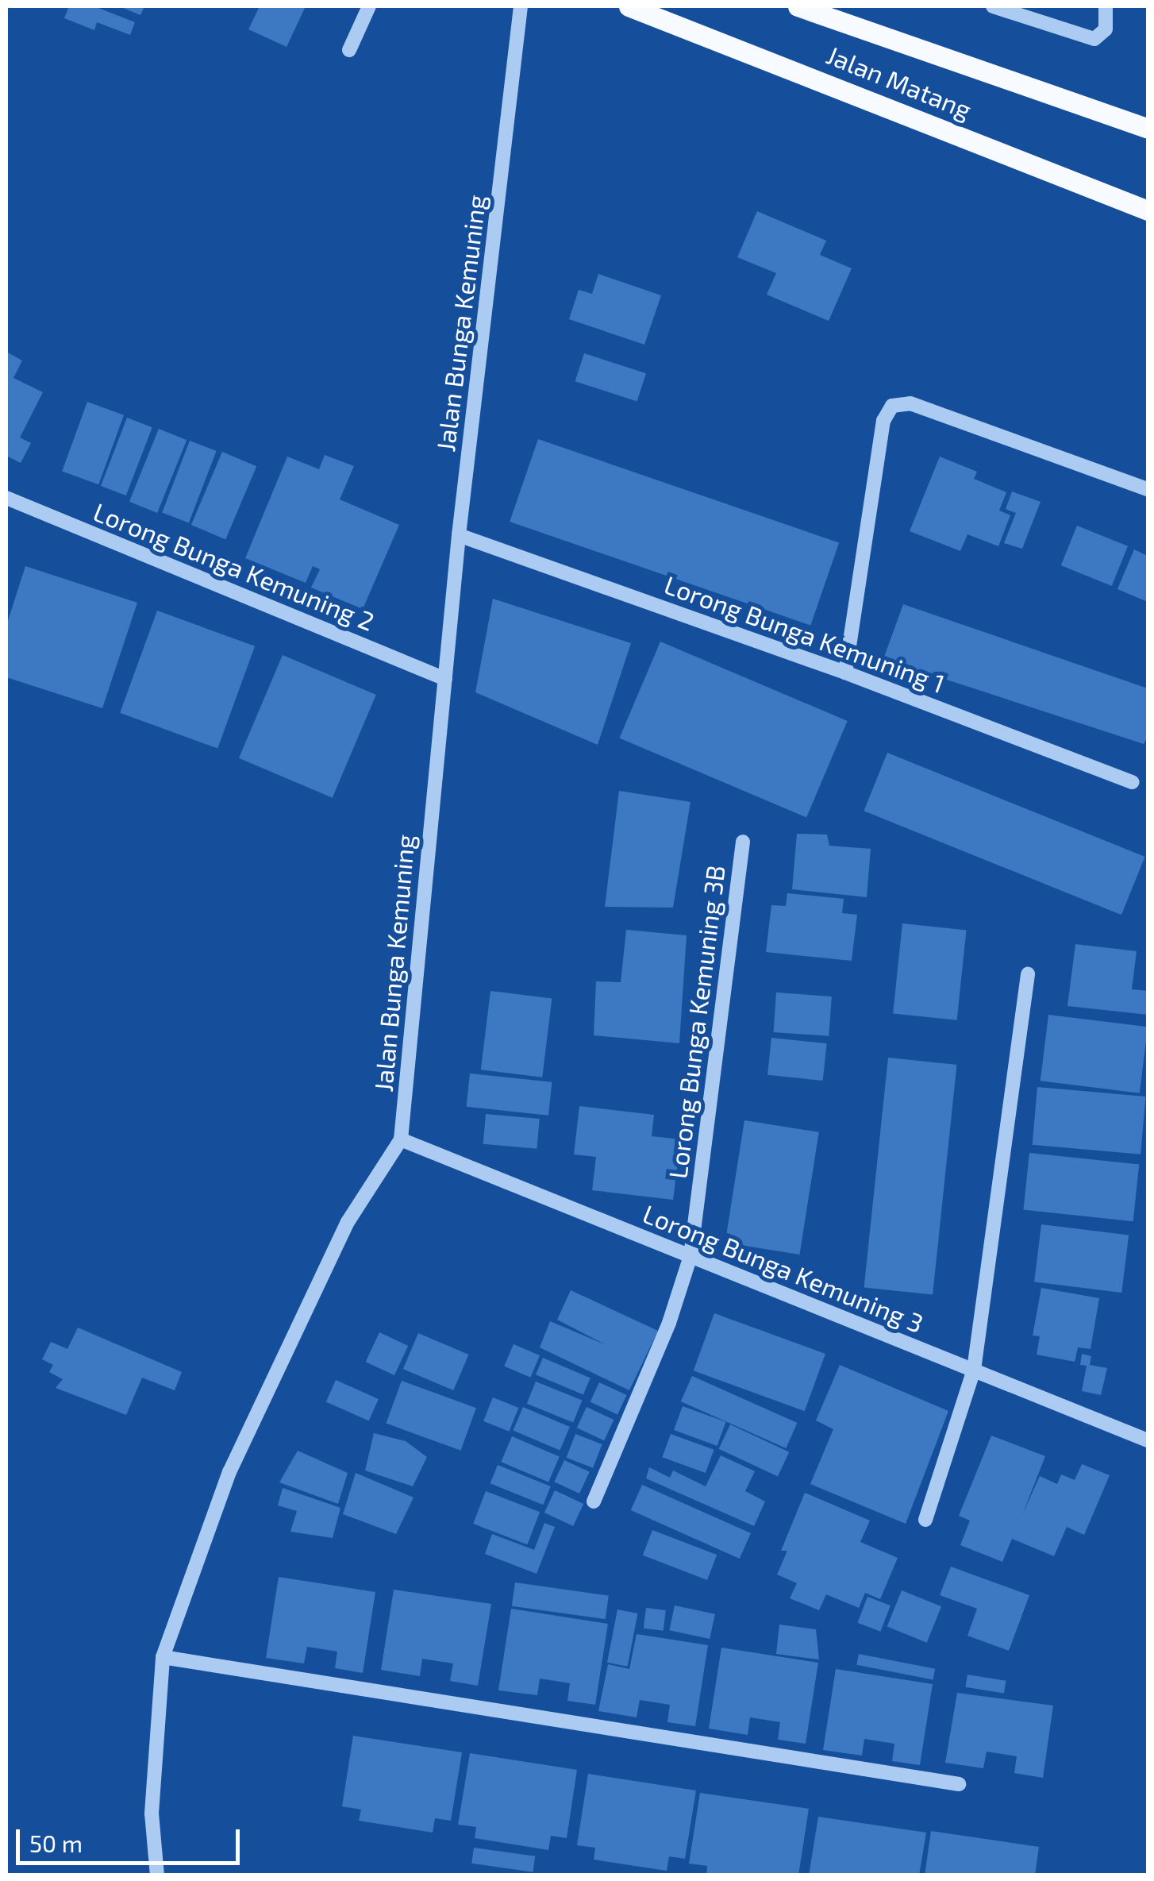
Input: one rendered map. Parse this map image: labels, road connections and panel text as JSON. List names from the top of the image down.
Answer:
{
  "streets": {
    "main road": ["Jalan Matang"],
    "street": [
      "Jalan Bunga Kemuning",
      "Lorong Bunga Kemuning 2",
      "Lorong Bunga Kemuning 1",
      "Lorong Bunga Kemuning 3B",
      "Lorong Bunga Kemuning 3"
    ]
  },
  "crossings": [
    ["Jalan Bunga Kemuning", "Lorong Bunga Kemuning 2"],
    ["Jalan Bunga Kemuning", "Lorong Bunga Kemuning 1"],
    ["Jalan Bunga Kemuning", "Lorong Bunga Kemuning 3"],
    ["Lorong Bunga Kemuning 3B", "Lorong Bunga Kemuning 3"]
  ],
  "scale_bar": "50 m"
}
